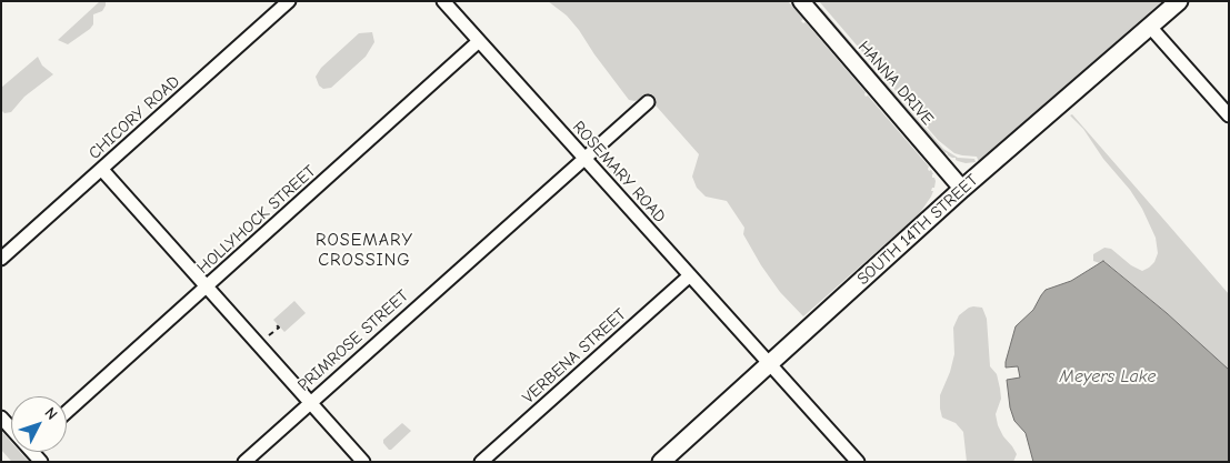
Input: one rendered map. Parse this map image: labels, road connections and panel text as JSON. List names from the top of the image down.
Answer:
{
  "streets": {
    "main road": ["SOUTH 14TH STREET"],
    "street": [
      "HANNA DRIVE",
      "CHICORY ROAD",
      "ROSEMARY ROAD",
      "HOLLYHOCK STREET",
      "PRIMROSE STREET",
      "VERBENA STREET"
    ]
  },
  "crossings": [
    ["HANNA DRIVE", "SOUTH 14TH STREET"],
    ["ROSEMARY ROAD", "HOLLYHOCK STREET"],
    ["ROSEMARY ROAD", "SOUTH 14TH STREET"],
    ["ROSEMARY ROAD", "PRIMROSE STREET"],
    ["ROSEMARY ROAD", "VERBENA STREET"]
  ],
  "districts": ["ROSEMARY CROSSING"],
  "water": ["Meyers Lake"],
  "north": "top right"
}
